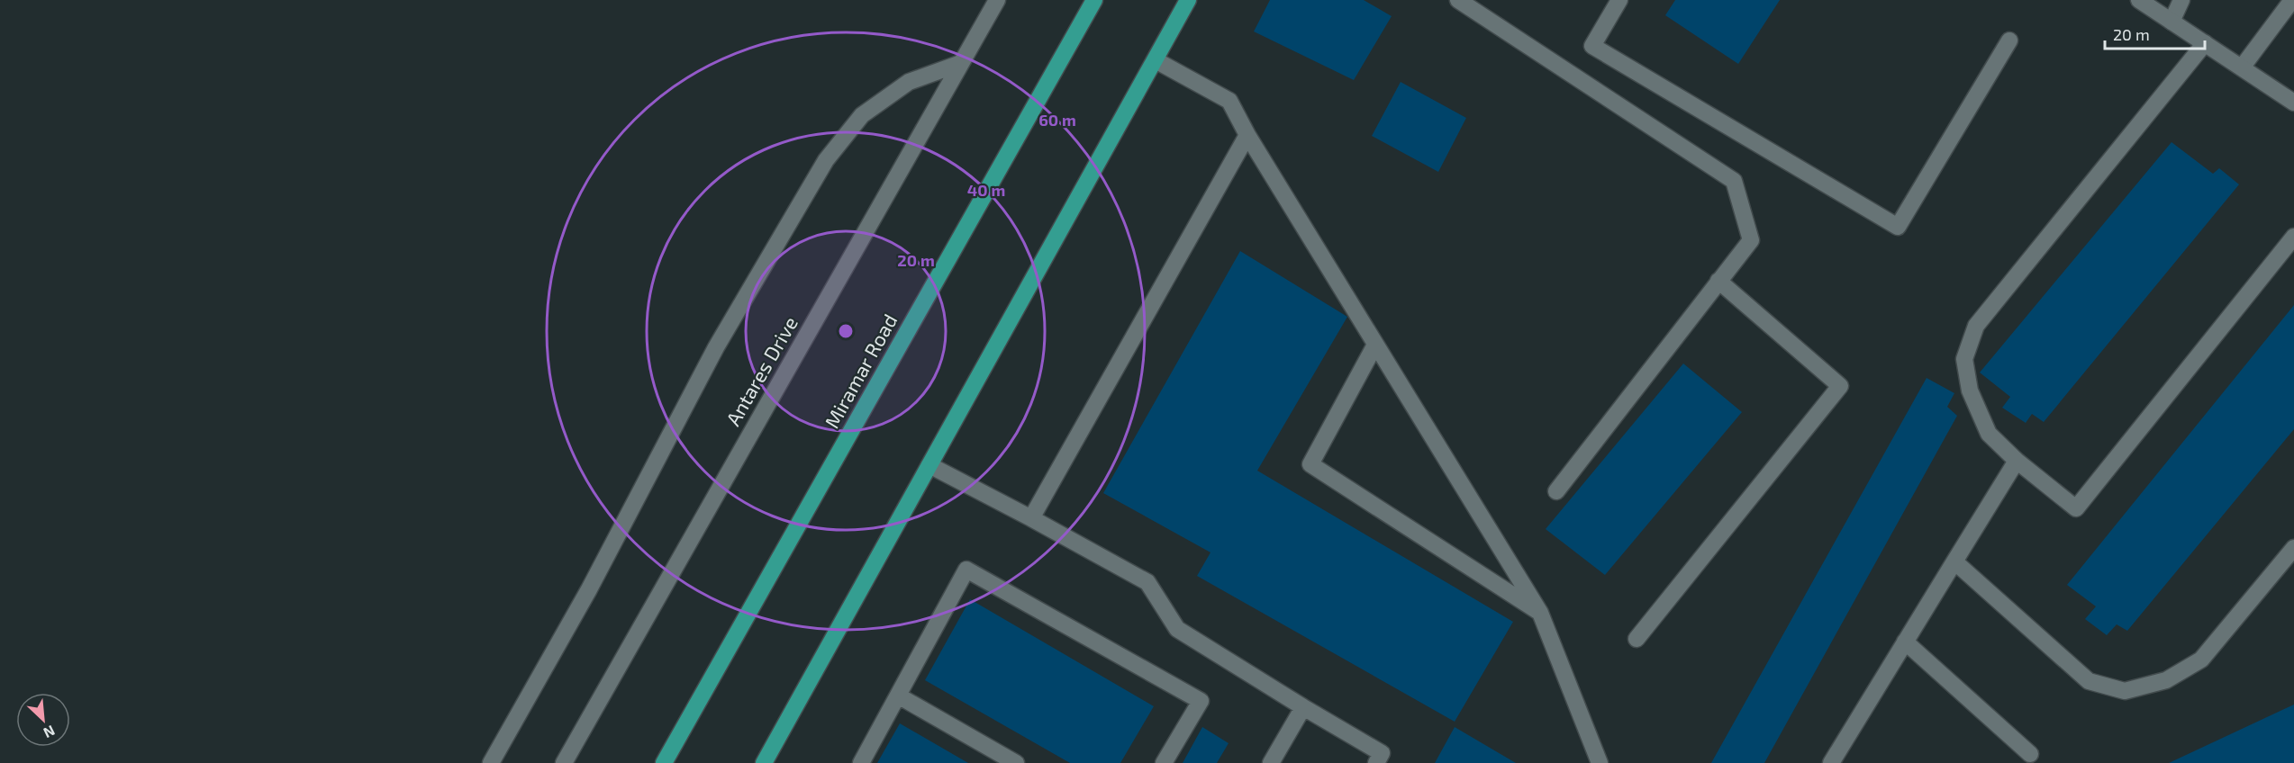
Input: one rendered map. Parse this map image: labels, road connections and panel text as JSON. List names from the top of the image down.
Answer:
{
  "streets": {
    "main road": ["Miramar Road"],
    "street": ["Antares Drive"]
  },
  "scale_bar": "20 m",
  "north": "bottom right",
  "rings": ["60 m", "40 m", "20 m"]
}
